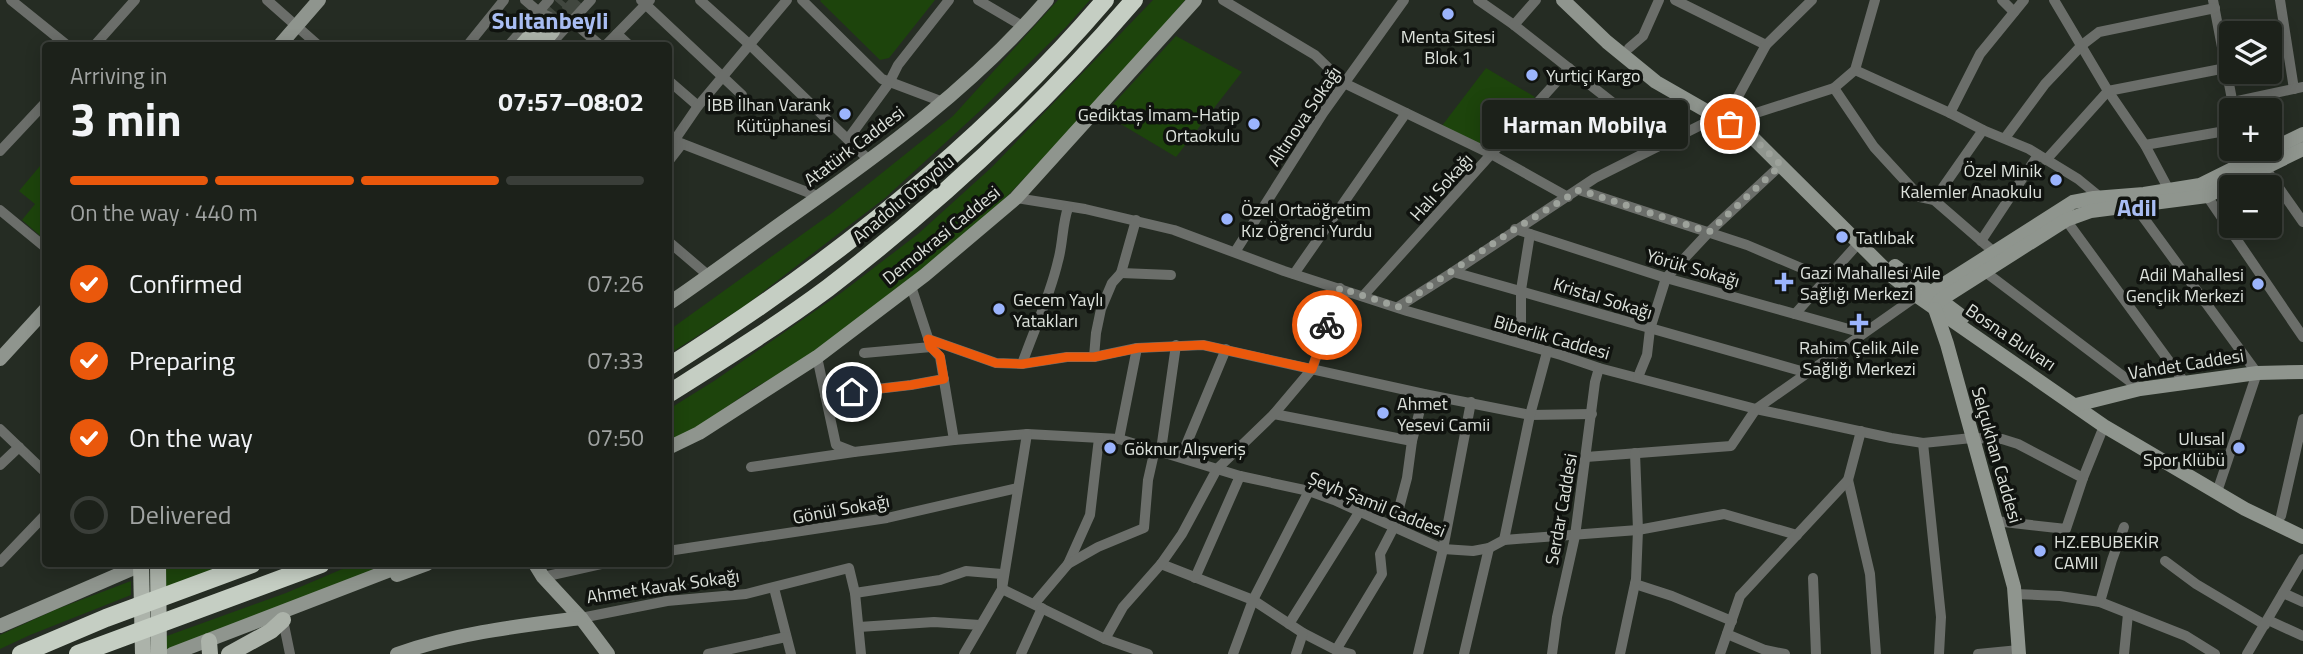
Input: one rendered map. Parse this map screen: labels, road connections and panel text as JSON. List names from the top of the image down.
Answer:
{
  "streets": {
    "highway": ["Anadolu Otoyolu"],
    "street": [
      "Altınova Sokağı",
      "Atatürk Caddesi",
      "Halı Sokağı",
      "Demokrasi Caddesi",
      "Yörük Sokağı",
      "Kristal Sokağı",
      "Biberlik Caddesi",
      "Bosna Bulvarı",
      "Vahdet Caddesi",
      "Selçukhan Caddesi",
      "Şeyh Şamil Caddesi",
      "Gönül Sokağı",
      "Serdar Caddesi",
      "Ahmet Kavak Sokağı"
    ]
  },
  "crossings": [
    ["Altınova Sokağı", "Biberlik Caddesi"],
    ["Halı Sokağı", "Biberlik Caddesi"],
    ["Demokrasi Caddesi", "Biberlik Caddesi"],
    ["Biberlik Caddesi", "Selçukhan Caddesi"],
    ["Biberlik Caddesi", "Serdar Caddesi"],
    ["Bosna Bulvarı", "Vahdet Caddesi"],
    ["Bosna Bulvarı", "Selçukhan Caddesi"],
    ["Şeyh Şamil Caddesi", "Serdar Caddesi"]
  ],
  "districts": ["Sultanbeyli", "Adil"],
  "places": {
    "other": [
      "Menta Sitesi Blok 1",
      "Yurtiçi Kargo",
      "İBB İlhan Varank Kütüphanesi",
      "Gediktaş İmam-Hatip Ortaokulu",
      "Harman Mobilya",
      "Özel Minik Kalemler Anaokulu",
      "Özel Ortaöğretim Kız Öğrenci Yurdu",
      "Tatlıbak",
      "Adil Mahallesi Gençlik Merkezi",
      "Gecem Yaylı Yatakları",
      "Ahmet Yesevi Camii",
      "Göknur Alışveriş",
      "Ulusal Spor Klübü",
      "HZ.EBUBEKİR CAMII"
    ],
    "health": ["Gazi Mahallesi Aile Sağlığı Merkezi", "Rahim Çelik Aile Sağlığı Merkezi"]
  },
  "page": {
    "map_buttons": ["+", "−"],
    "heading": ["3 min", "Arriving in", "07:57–08:02"],
    "bubble": "Harman Mobilya",
    "bar": "On the way · 440 m",
    "list": [
      ["Confirmed", "07:26"],
      ["Preparing", "07:33"],
      ["On the way", "07:50"],
      "Delivered"
    ]
  }
}
